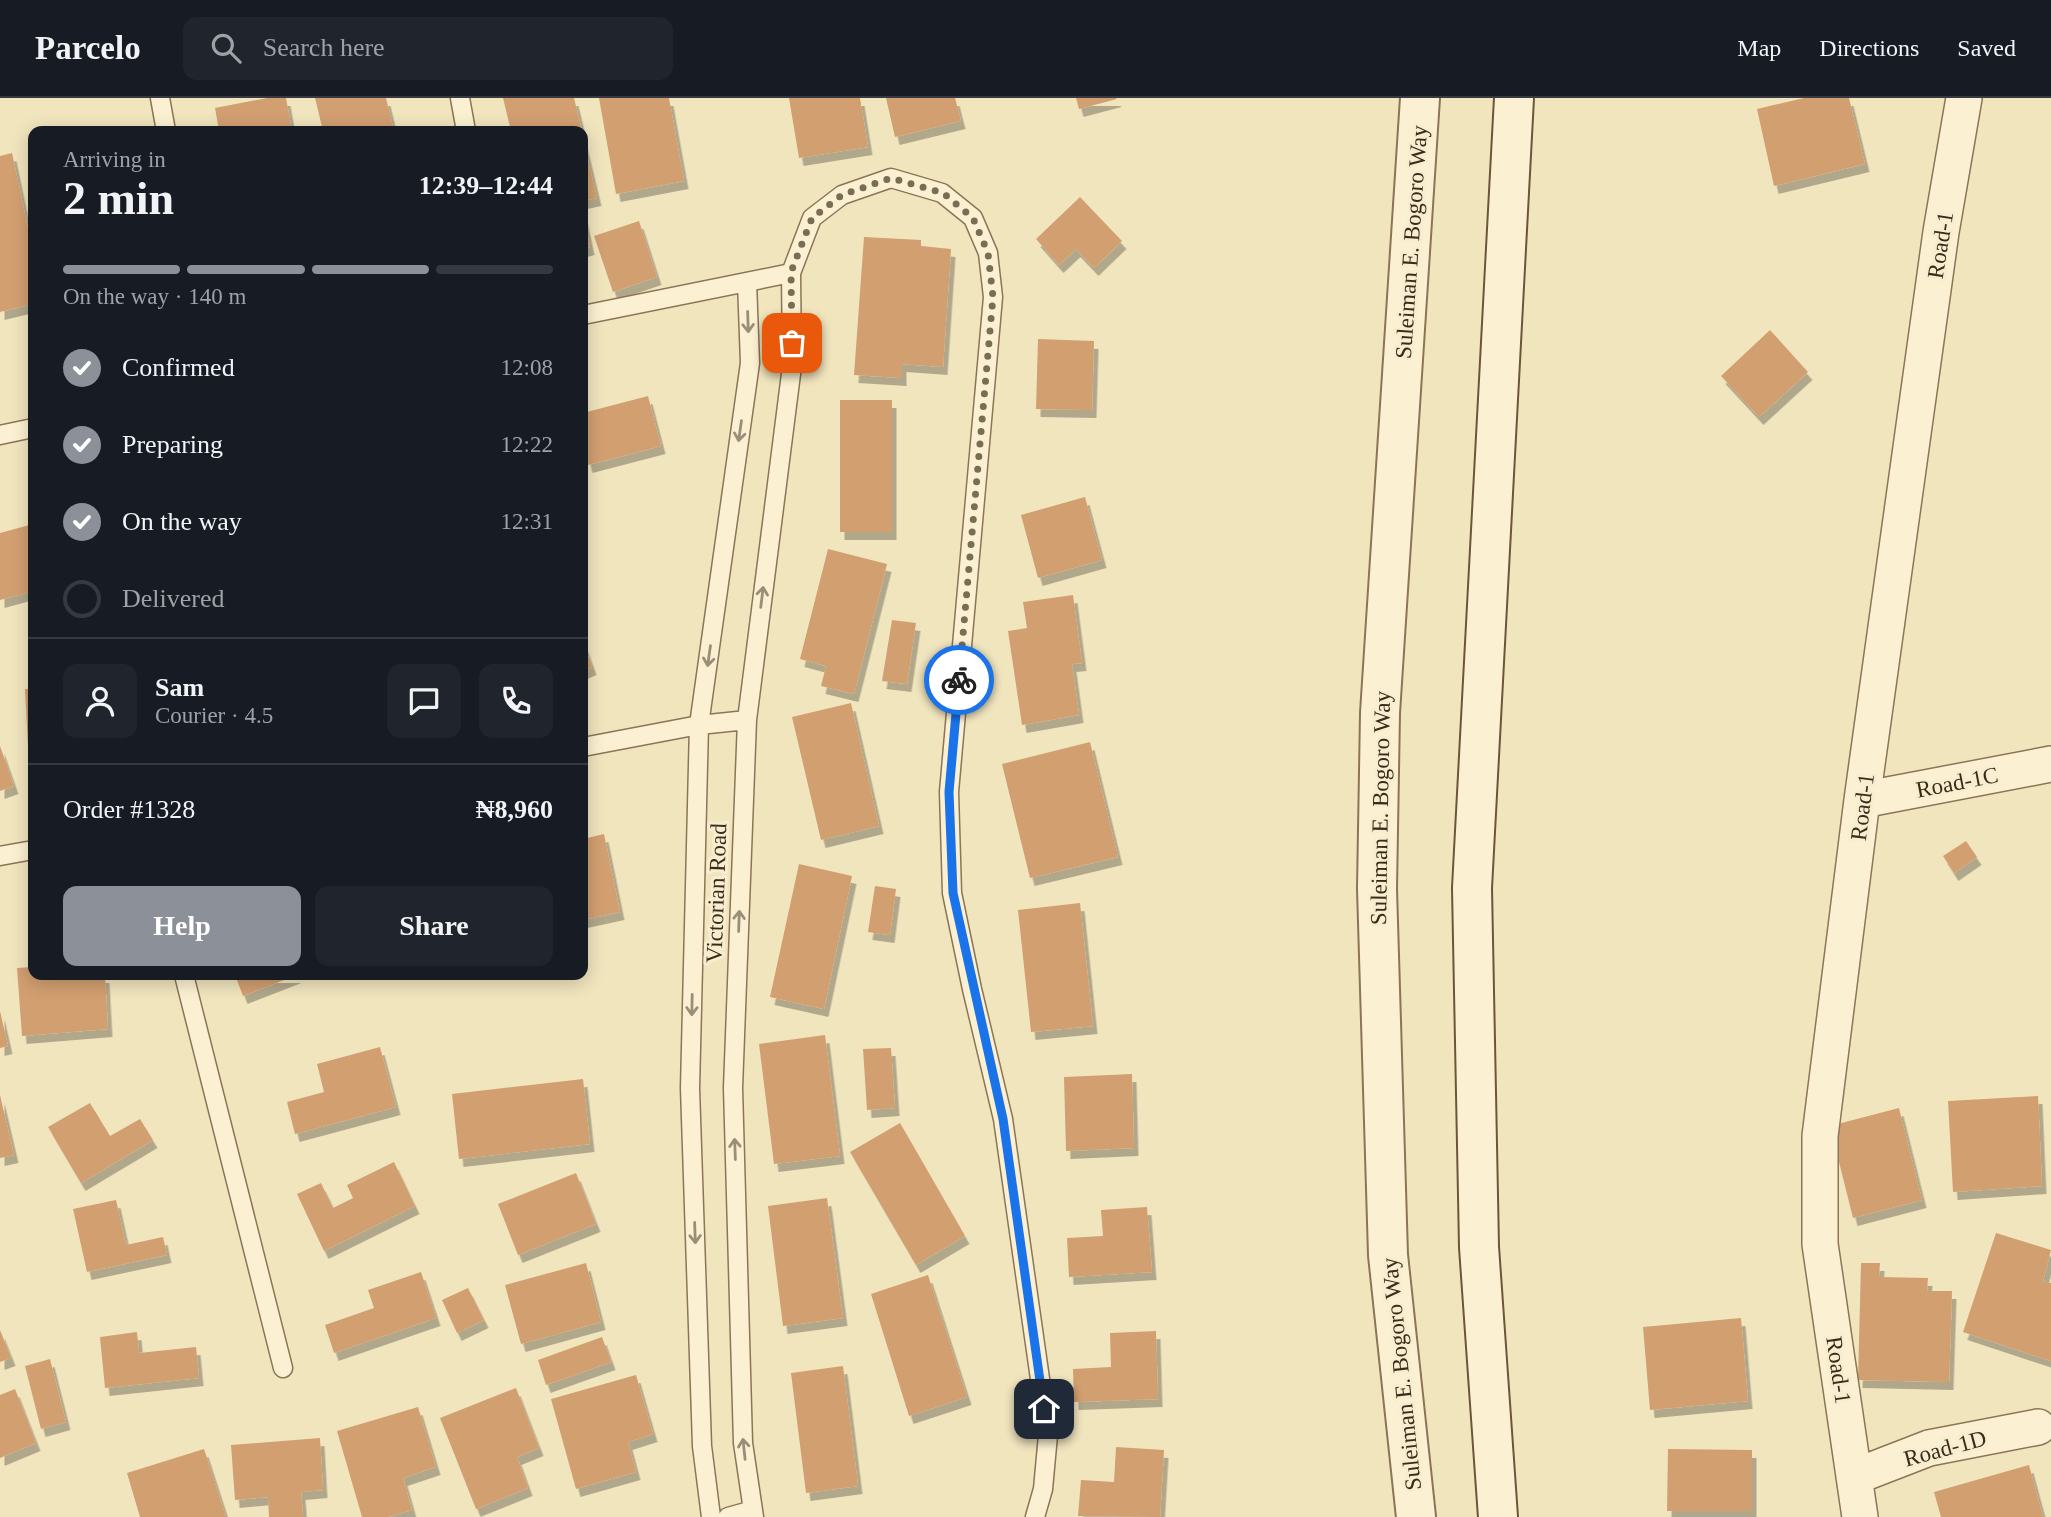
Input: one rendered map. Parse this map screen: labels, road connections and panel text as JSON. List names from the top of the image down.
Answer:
{
  "streets": {
    "street": [
      "Suleiman E. Bogoro Way",
      "Road-1",
      "Road-1C",
      "Road-1D"
    ],
    "lane": ["Victorian Road"]
  },
  "crossings": [
    ["Road-1", "Road-1C"],
    ["Road-1", "Road-1D"]
  ],
  "page": {
    "header": "Parcelo",
    "search": "Search here",
    "nav": ["Map", "Directions", "Saved"],
    "heading": ["2 min", "Arriving in", "12:39–12:44"],
    "panel": [
      "Sam",
      "Courier · 4.5",
      "Order #1328",
      "₦8,960"
    ],
    "bar": "On the way · 140 m",
    "list": [
      ["Confirmed", "12:08"],
      ["Preparing", "12:22"],
      ["On the way", "12:31"],
      "Delivered"
    ],
    "buttons": ["Help", "Share"]
  }
}
